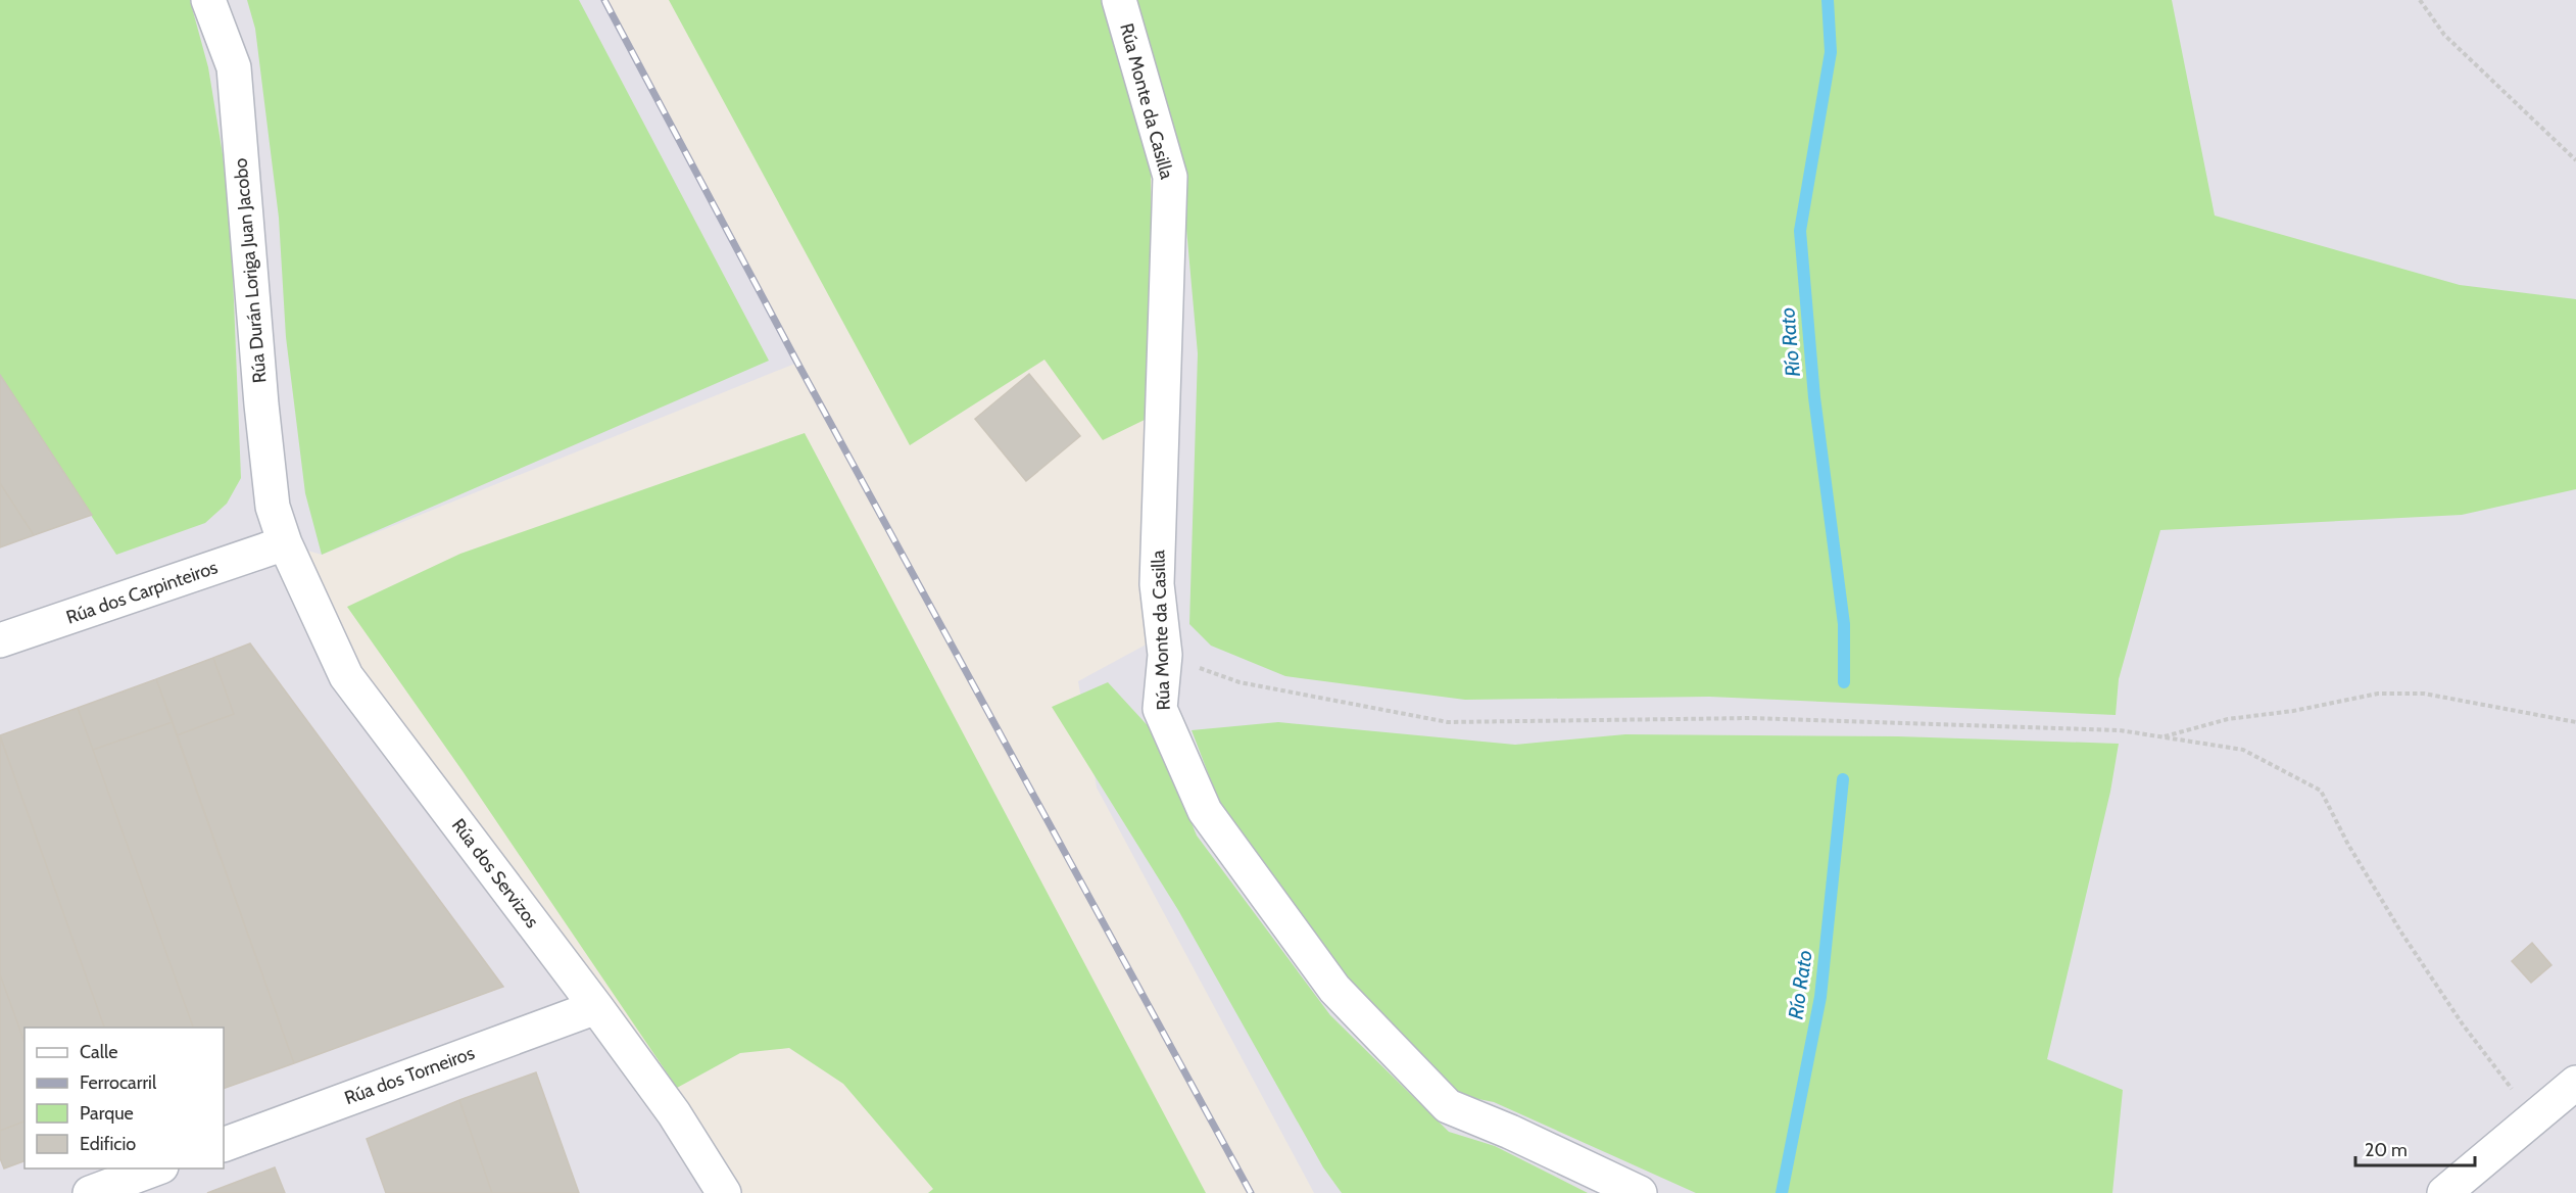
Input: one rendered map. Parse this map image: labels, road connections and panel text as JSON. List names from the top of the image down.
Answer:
{
  "streets": {
    "street": [
      "Rúa Monte da Casilla",
      "Rúa Durán Loriga Juan Jacobo",
      "Rúa dos Carpinteiros",
      "Rúa dos Servizos",
      "Rúa dos Torneiros"
    ]
  },
  "crossings": [
    ["Rúa Durán Loriga Juan Jacobo", "Rúa dos Carpinteiros"],
    ["Rúa Durán Loriga Juan Jacobo", "Rúa dos Servizos"],
    ["Rúa dos Carpinteiros", "Rúa dos Servizos"],
    ["Rúa dos Servizos", "Rúa dos Torneiros"]
  ],
  "water": ["Río Rato"],
  "legend": [
    "Calle",
    "Ferrocarril",
    "Parque",
    "Edificio"
  ],
  "scale_bar": "20 m"
}
